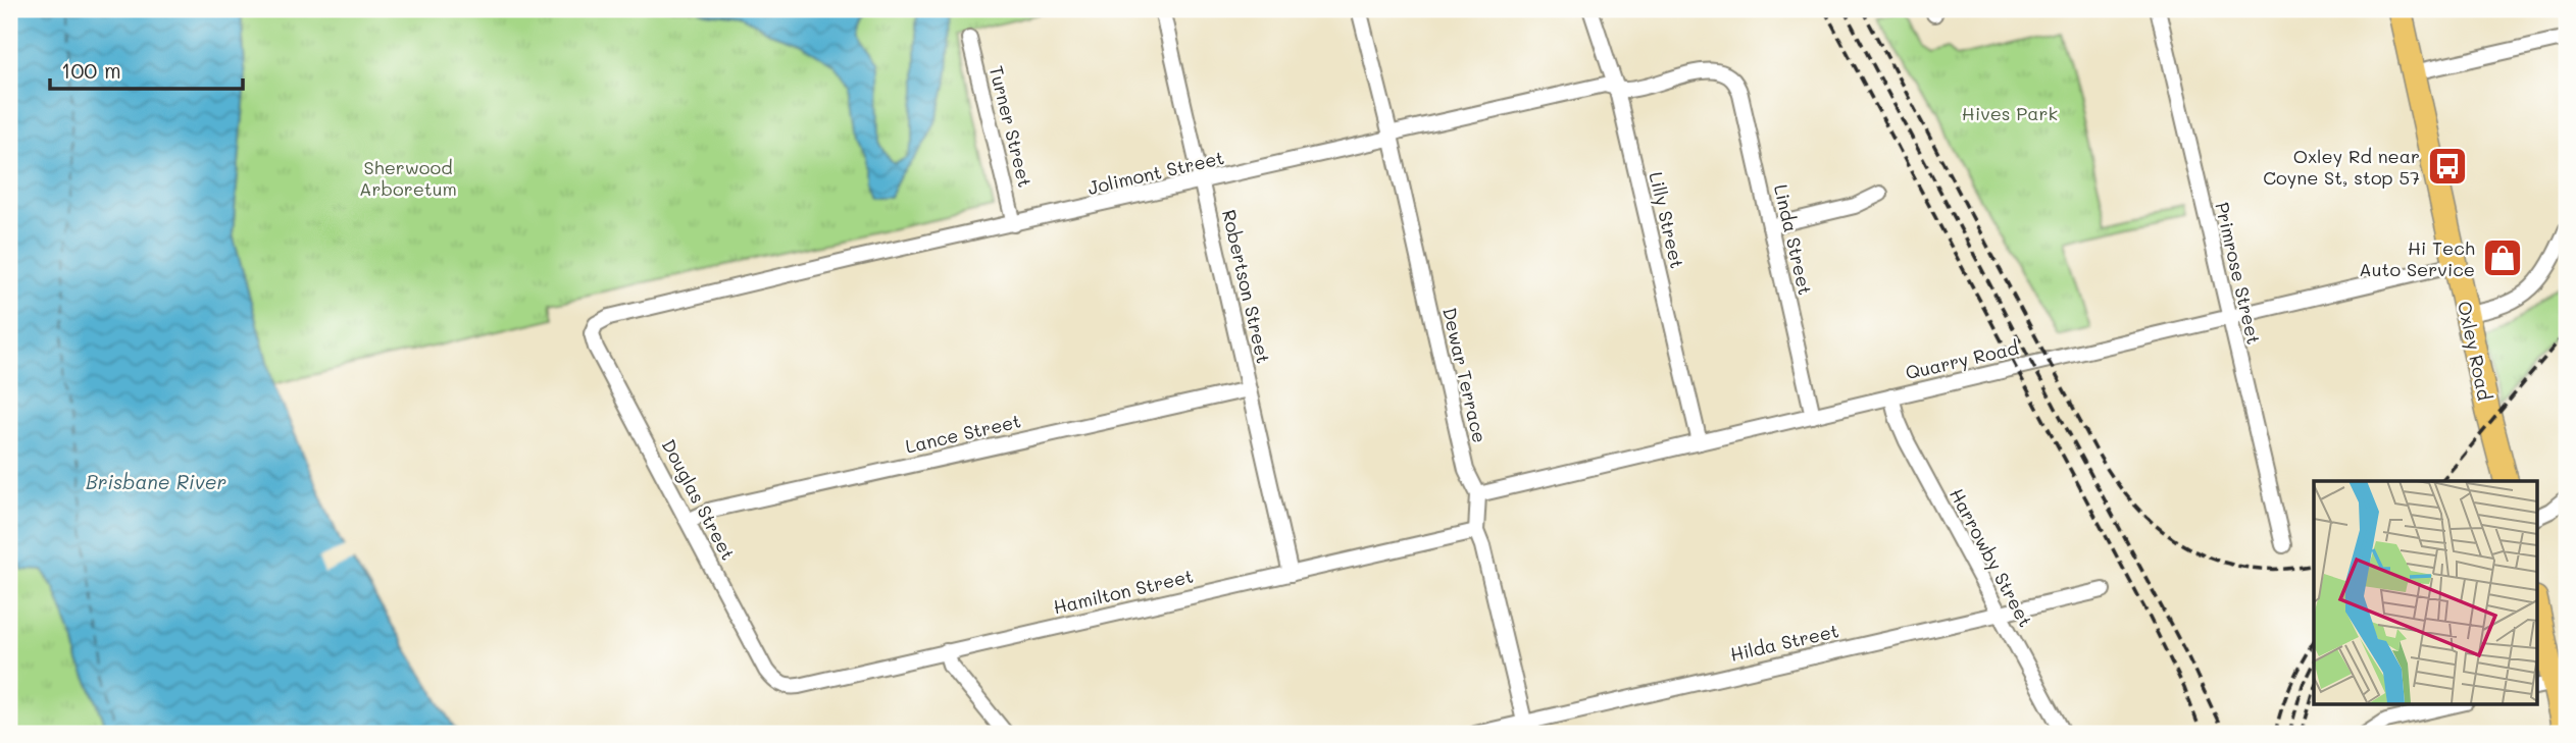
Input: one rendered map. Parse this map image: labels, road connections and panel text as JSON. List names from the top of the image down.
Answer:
{
  "streets": {
    "main road": ["Oxley Road"],
    "street": [
      "Turner Street",
      "Jolimont Street",
      "Lilly Street",
      "Linda Street",
      "Primrose Street",
      "Robertson Street",
      "Quarry Road",
      "Dewar Terrace",
      "Lance Street",
      "Douglas Street",
      "Harrowby Street",
      "Hamilton Street",
      "Hilda Street"
    ]
  },
  "crossings": [
    ["Turner Street", "Jolimont Street"],
    ["Jolimont Street", "Lilly Street"],
    ["Jolimont Street", "Linda Street"],
    ["Jolimont Street", "Robertson Street"],
    ["Jolimont Street", "Dewar Terrace"],
    ["Jolimont Street", "Douglas Street"],
    ["Lilly Street", "Quarry Road"],
    ["Linda Street", "Quarry Road"],
    ["Primrose Street", "Quarry Road"],
    ["Robertson Street", "Lance Street"],
    ["Robertson Street", "Hamilton Street"],
    ["Oxley Road", "Quarry Road"],
    ["Quarry Road", "Dewar Terrace"],
    ["Quarry Road", "Harrowby Street"],
    ["Dewar Terrace", "Hamilton Street"],
    ["Dewar Terrace", "Hilda Street"],
    ["Lance Street", "Douglas Street"],
    ["Douglas Street", "Hamilton Street"],
    ["Harrowby Street", "Hilda Street"]
  ],
  "water": ["Brisbane River"],
  "parks": ["Hives Park", "Sherwood Arboretum"],
  "places": {
    "bus stop": ["Oxley Rd near Coyne St, stop 57"],
    "shop": ["Hi Tech Auto Service"]
  },
  "scale_bar": "100 m"
}
